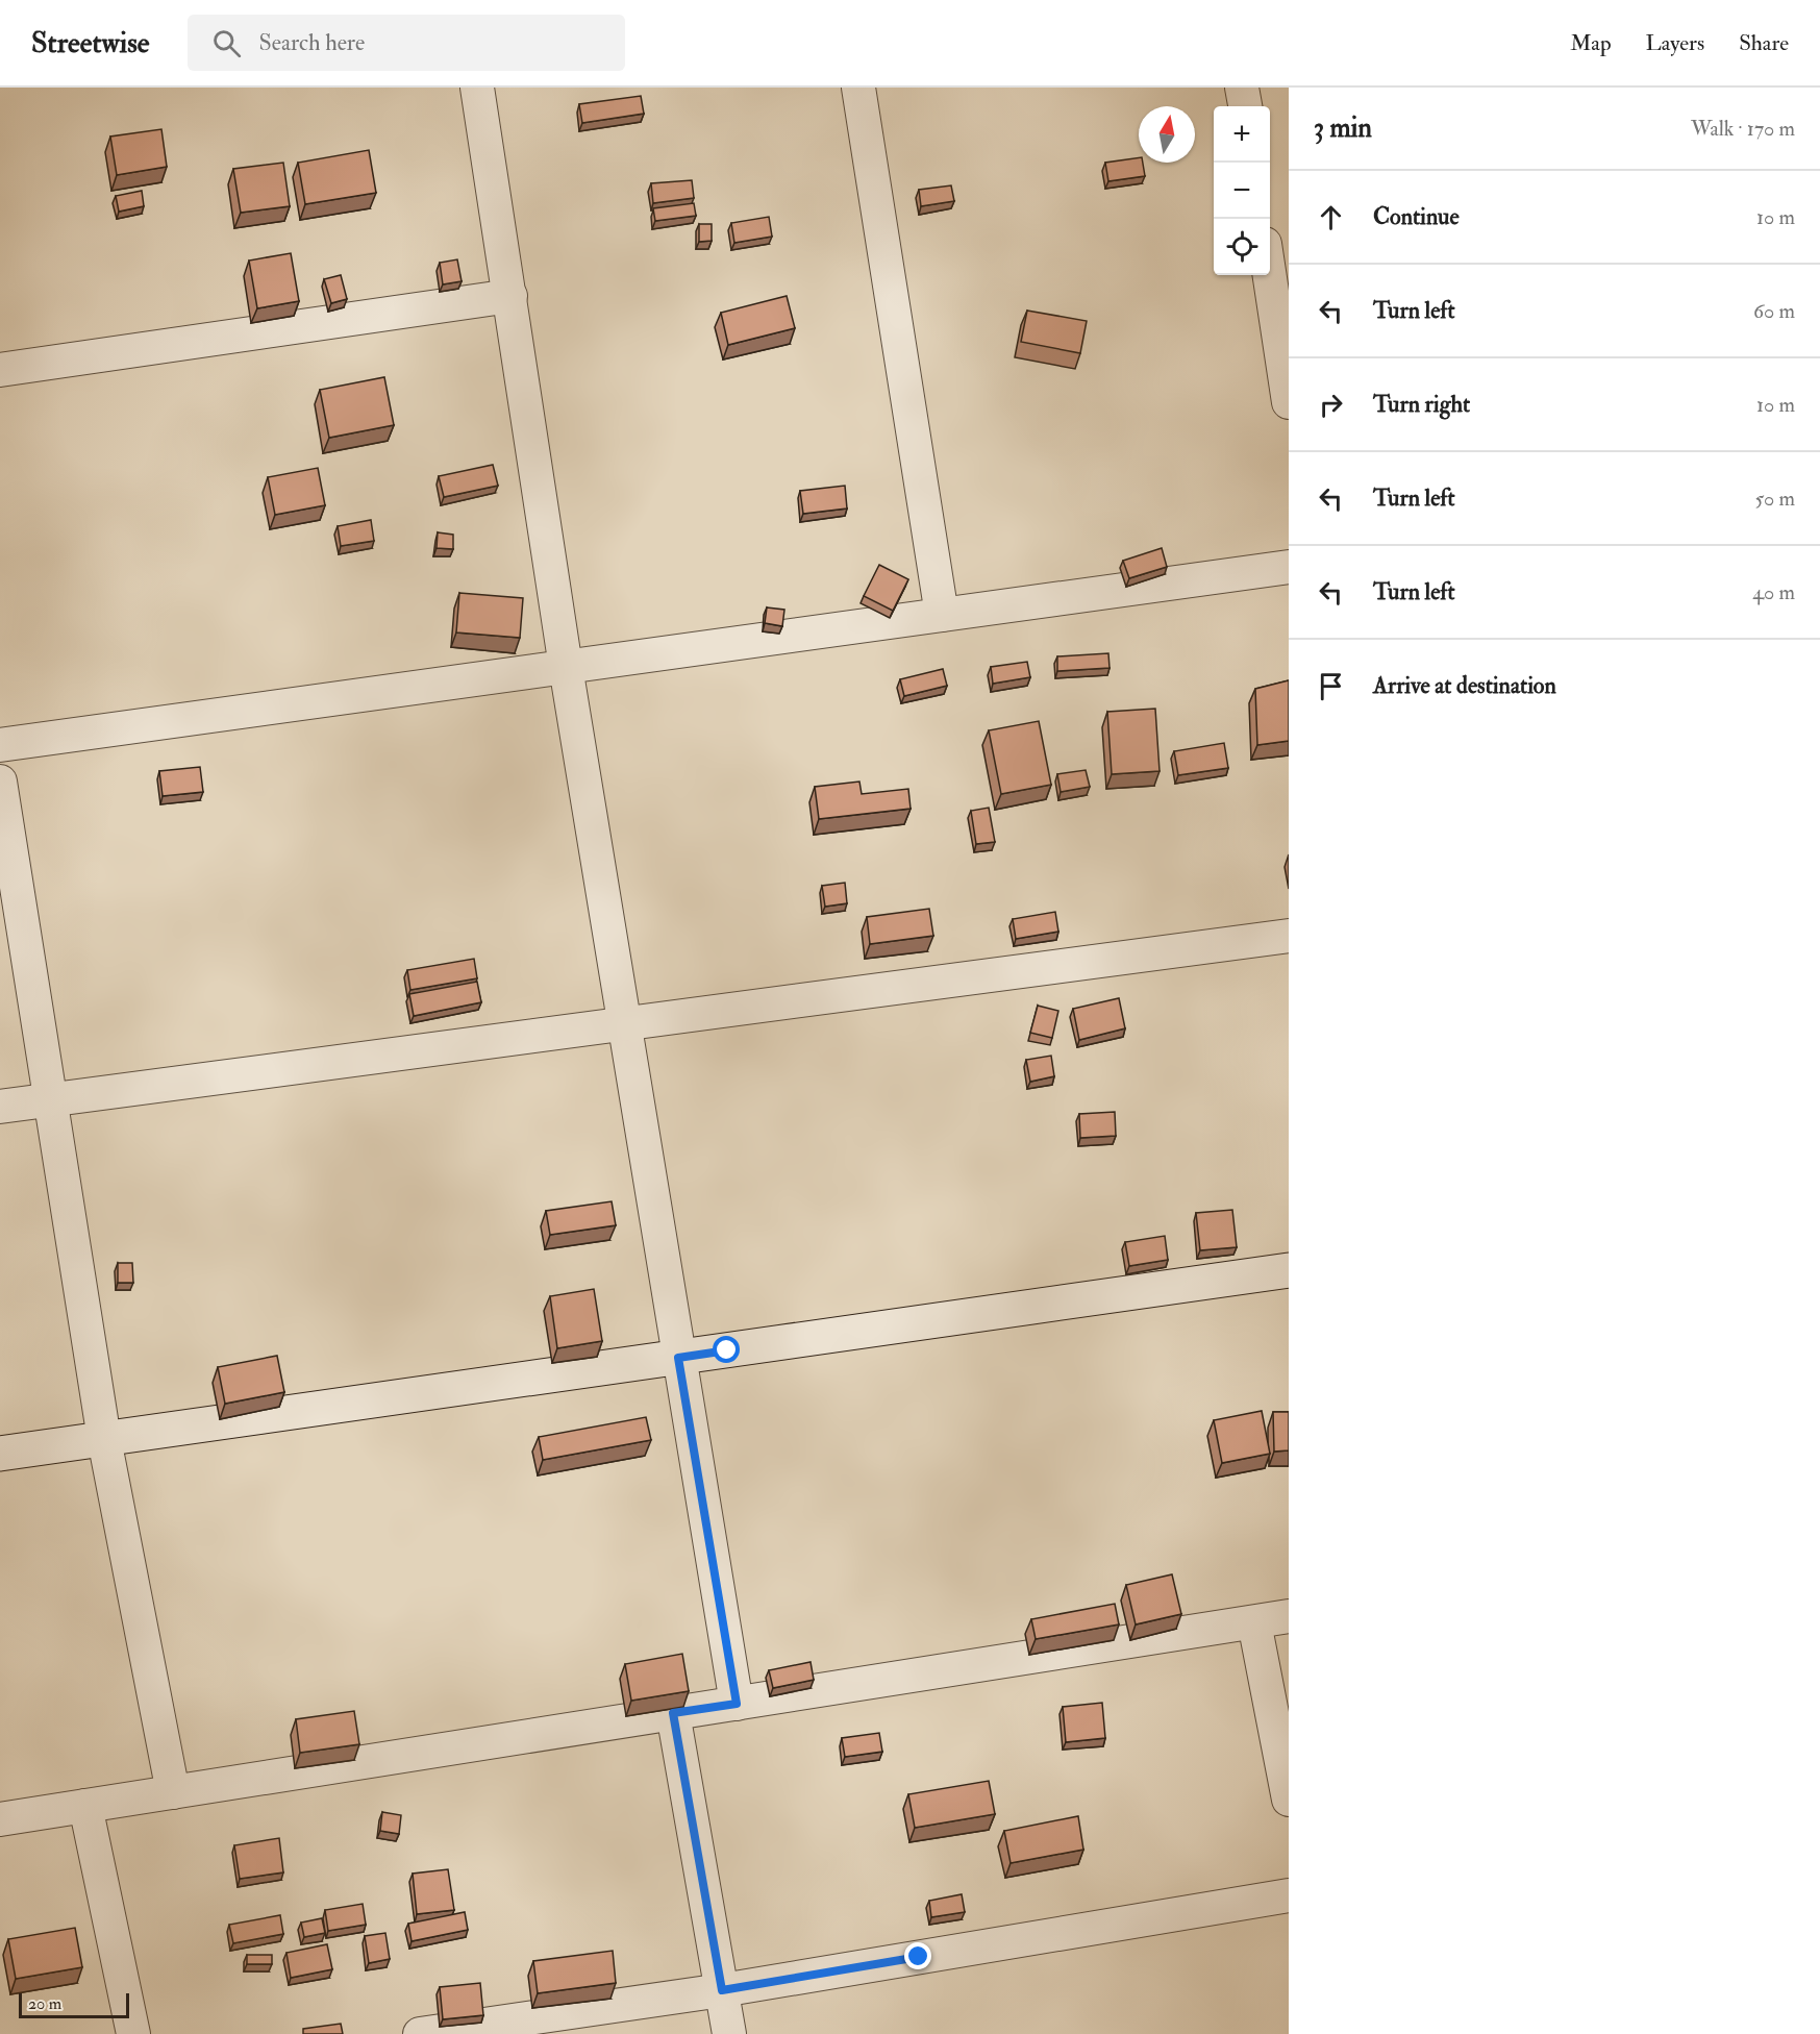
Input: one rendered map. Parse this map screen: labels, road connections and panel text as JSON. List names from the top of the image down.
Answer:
{
  "scale_bar": "20 m",
  "north": "top",
  "page": {
    "header": "Streetwise",
    "search": "Search here",
    "nav": ["Map", "Layers", "Share"],
    "heading": ["3 min", "Walk · 170 m"],
    "map_buttons": ["+", "−"],
    "list": [
      ["Continue", "10 m"],
      ["Turn left", "60 m"],
      ["Turn right", "10 m"],
      ["Turn left", "50 m"],
      ["Turn left", "40 m"],
      "Arrive at destination"
    ],
    "scale": "20 m"
  }
}
